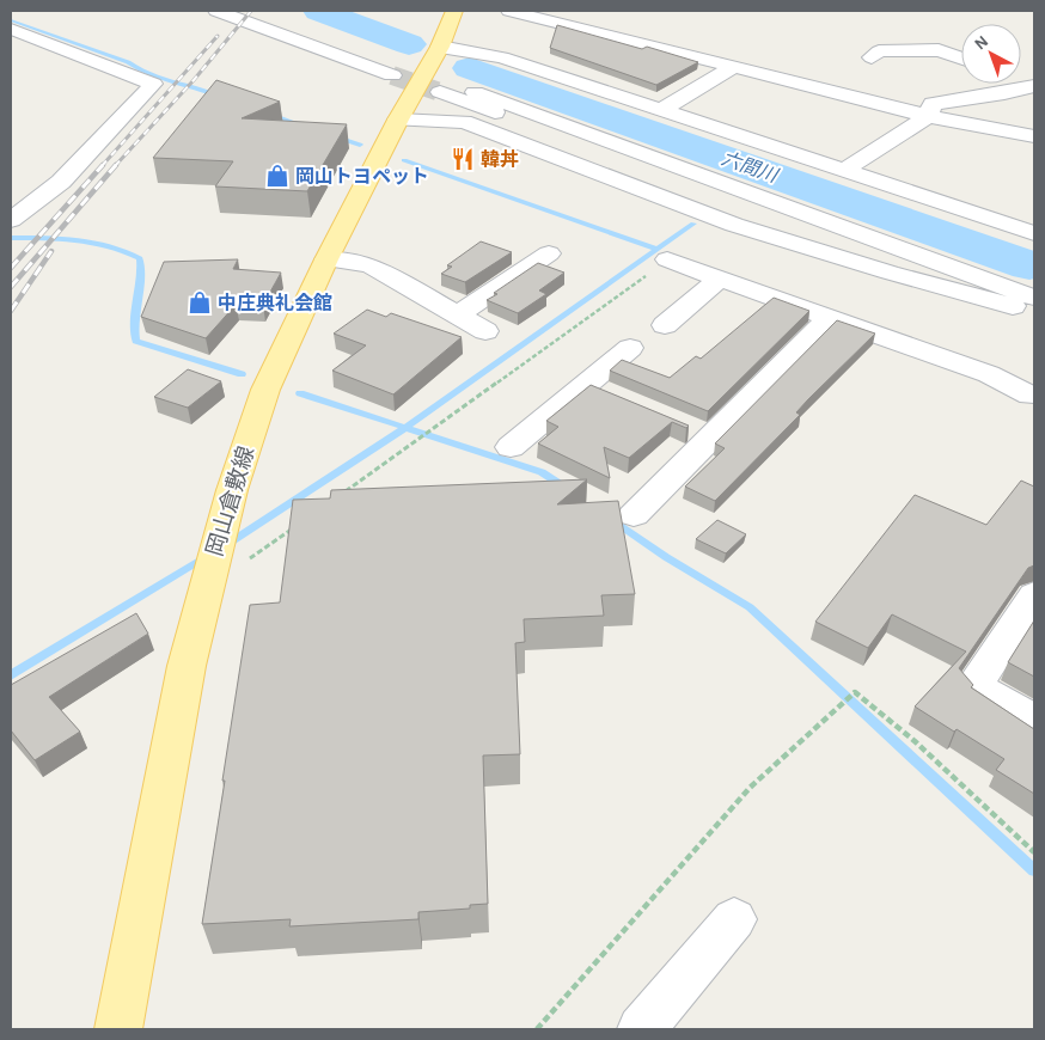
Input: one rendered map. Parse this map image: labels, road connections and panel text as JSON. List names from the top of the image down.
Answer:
{
  "streets": {
    "main road": ["岡山倉敷線"]
  },
  "water": ["六間川"],
  "places": {
    "restaurant": ["韓丼"],
    "shop": ["岡山トヨペット", "中庄典礼会館"]
  },
  "north": "top left"
}
